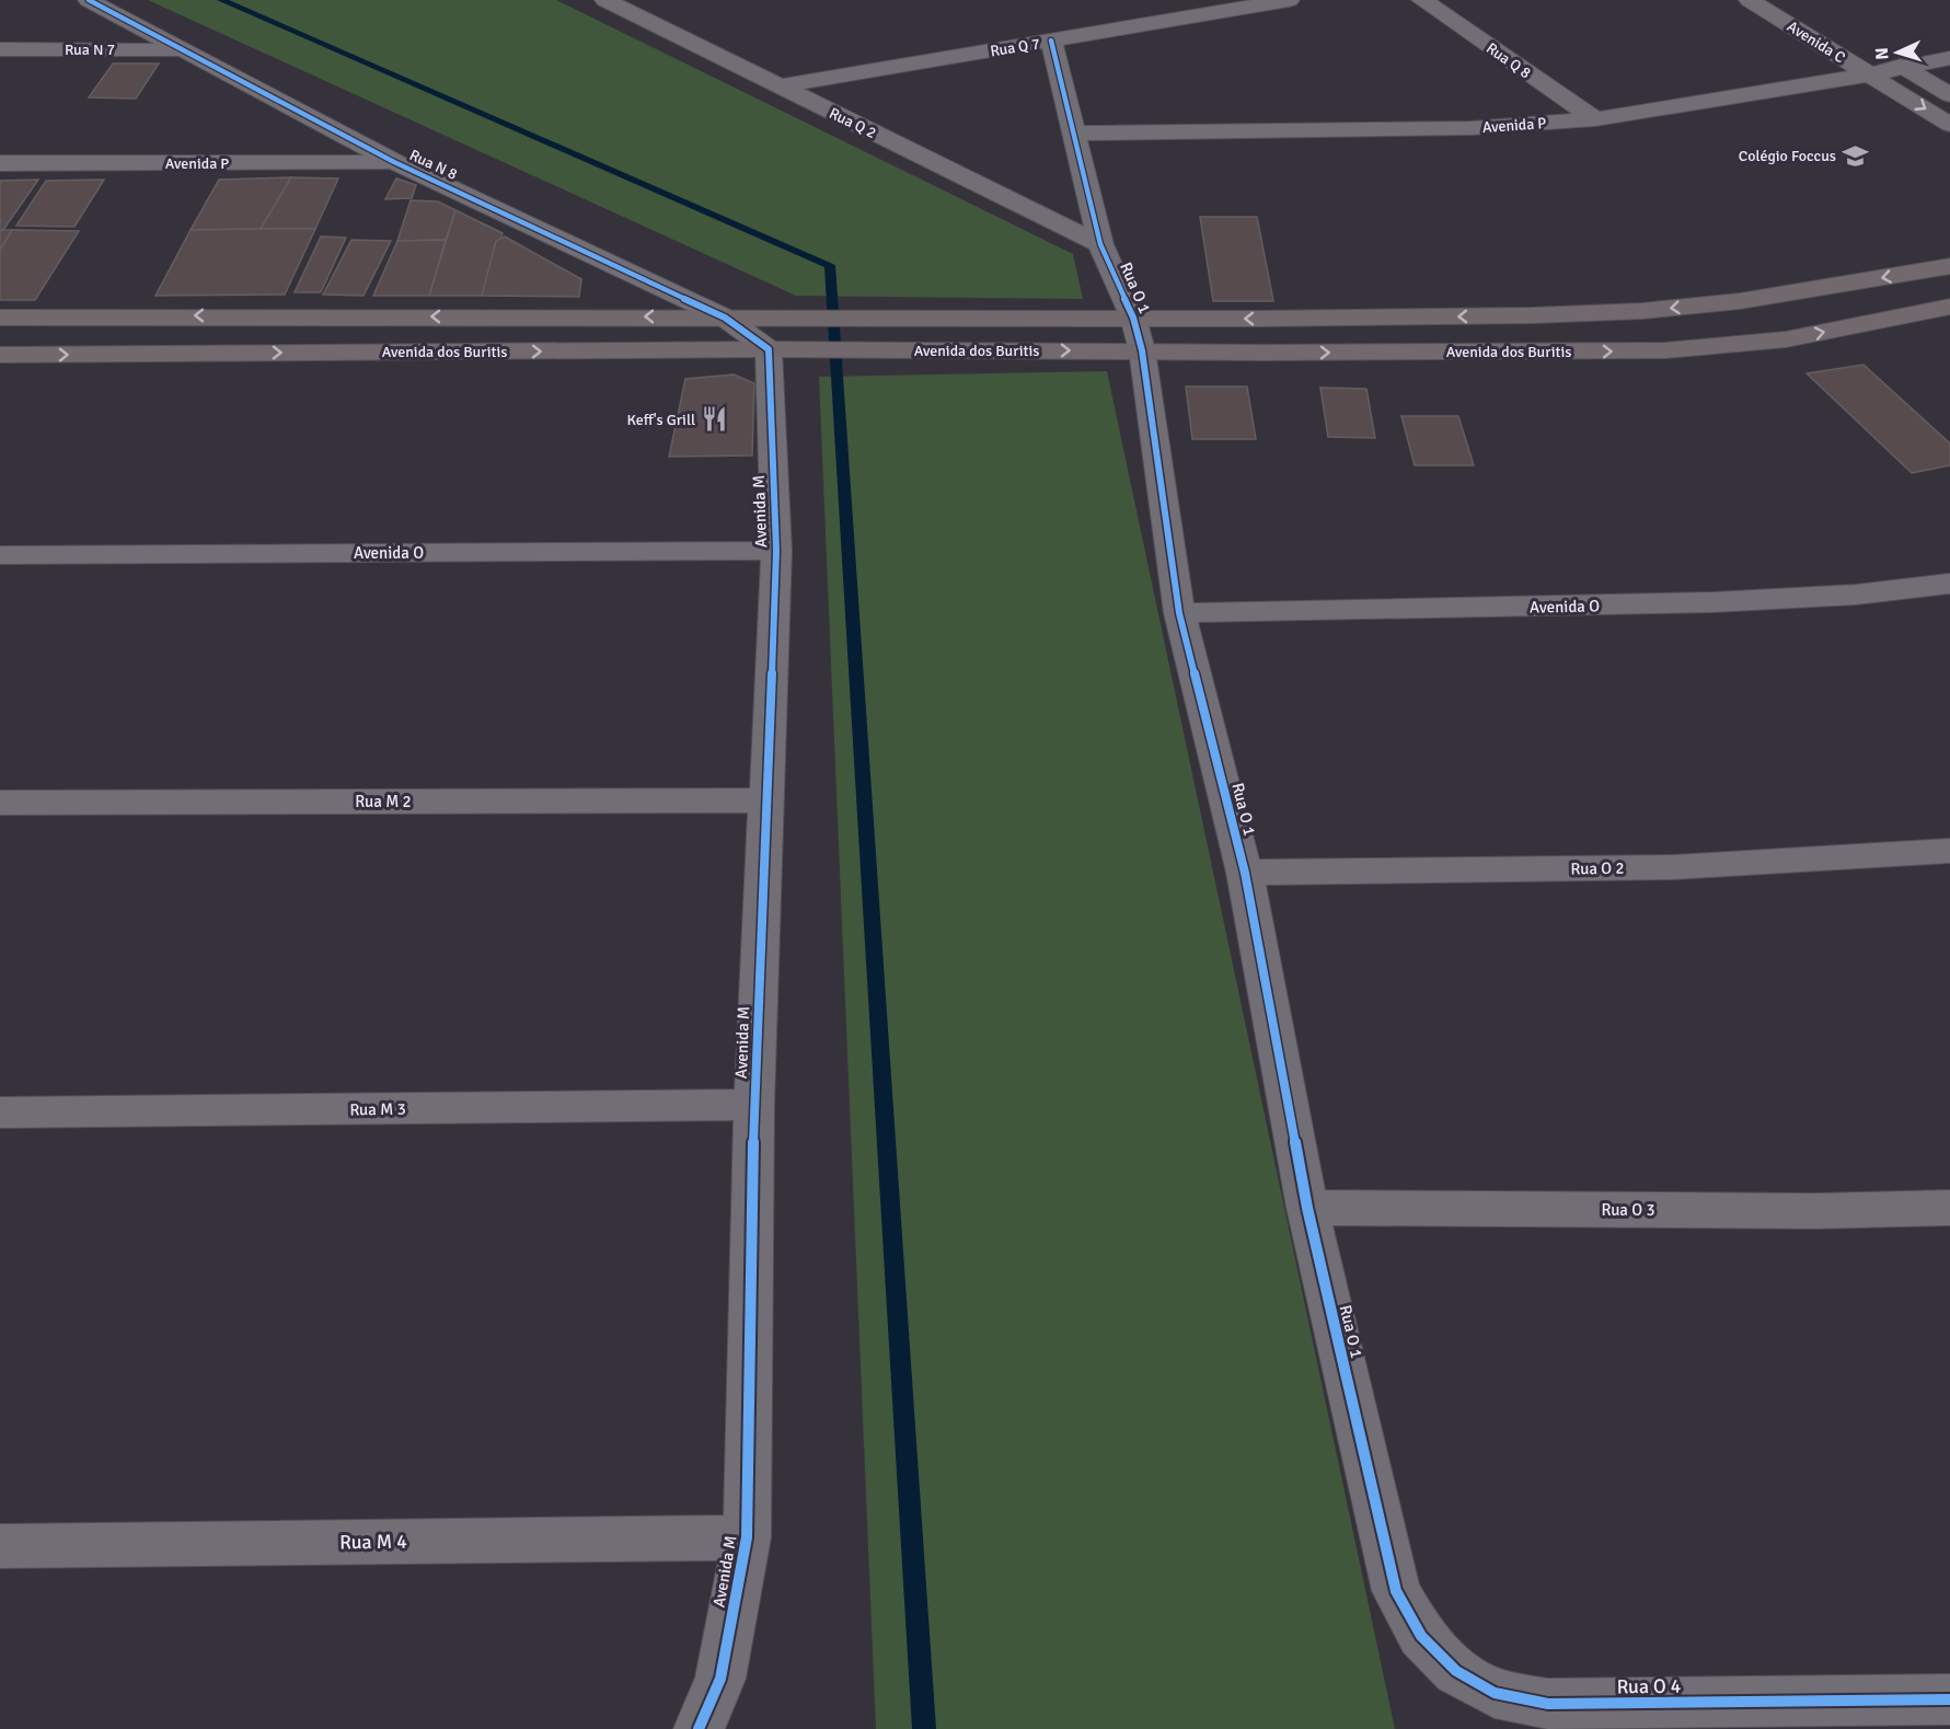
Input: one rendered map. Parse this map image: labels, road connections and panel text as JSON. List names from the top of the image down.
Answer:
{
  "streets": {
    "main road": ["Avenida dos Buritis"],
    "street": [
      "Avenida C",
      "Rua Q 7",
      "Rua N 7",
      "Rua Q 8",
      "Rua Q 2",
      "Avenida P",
      "Rua N 8",
      "Rua O 1",
      "Avenida M",
      "Avenida O",
      "Rua M 2",
      "Rua O 2",
      "Rua M 3",
      "Rua O 3",
      "Rua M 4",
      "Rua O 4"
    ]
  },
  "crossings": [
    ["Avenida C", "Avenida P"],
    ["Rua Q 7", "Rua Q 2"],
    ["Rua Q 7", "Rua O 1"],
    ["Rua N 7", "Rua N 8"],
    ["Rua Q 8", "Avenida P"],
    ["Rua Q 2", "Rua O 1"],
    ["Avenida P", "Rua N 8"],
    ["Avenida P", "Rua O 1"],
    ["Rua N 8", "Avenida dos Buritis"],
    ["Rua N 8", "Avenida M"],
    ["Rua O 1", "Avenida dos Buritis"],
    ["Rua O 1", "Avenida O"],
    ["Rua O 1", "Rua O 2"],
    ["Rua O 1", "Rua O 3"],
    ["Rua O 1", "Rua O 4"],
    ["Avenida dos Buritis", "Avenida M"],
    ["Avenida M", "Avenida O"],
    ["Avenida M", "Rua M 2"],
    ["Avenida M", "Rua M 3"],
    ["Avenida M", "Rua M 4"]
  ],
  "places": {
    "school or university": ["Colégio Foccus"],
    "restaurant": ["Keff's Grill"]
  },
  "north": "left"
}
